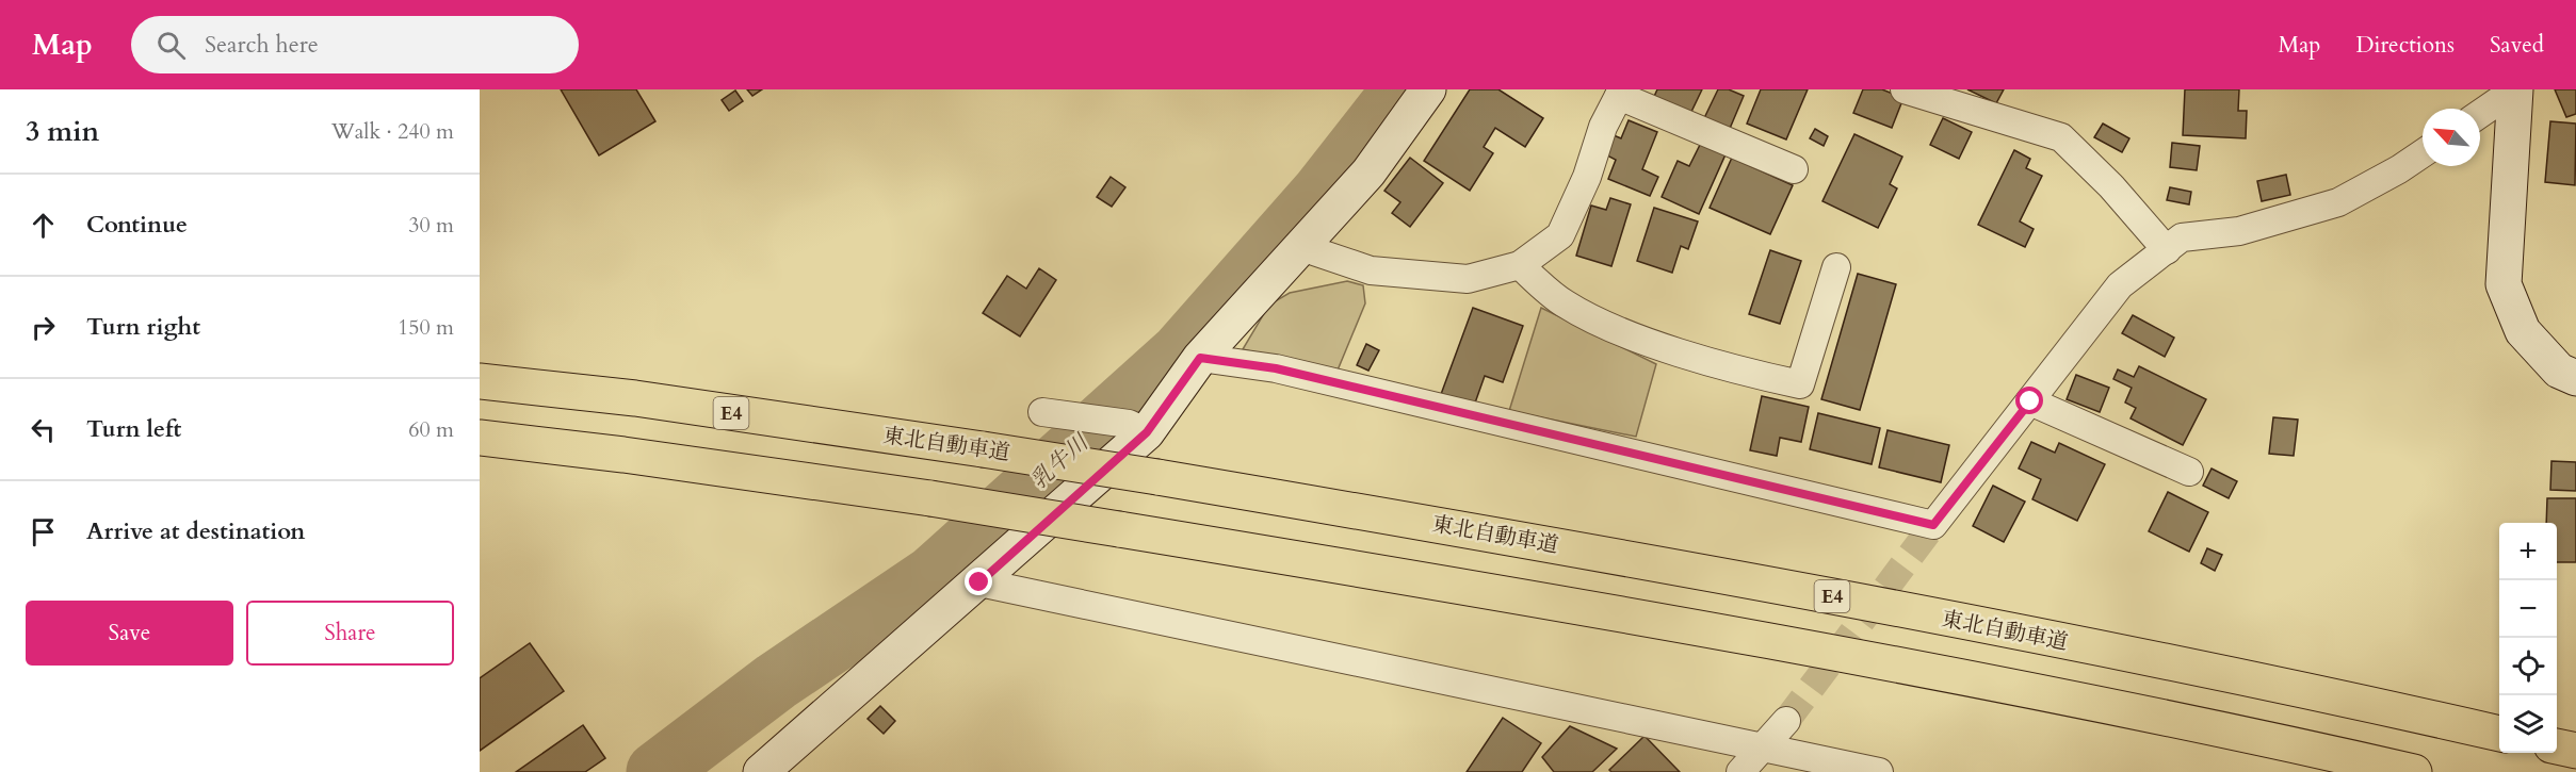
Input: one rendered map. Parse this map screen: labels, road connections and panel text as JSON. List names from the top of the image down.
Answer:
{
  "streets": {
    "highway": ["E4", "東北自動車道"]
  },
  "water": ["乳牛川"],
  "north": "top left",
  "page": {
    "header": "Map",
    "search": "Search here",
    "nav": ["Map", "Directions", "Saved"],
    "heading": ["3 min", "Walk · 240 m"],
    "list": [
      ["Continue", "30 m"],
      ["Turn right", "150 m"],
      ["Turn left", "60 m"],
      "Arrive at destination"
    ],
    "map_buttons": ["+", "−"],
    "buttons": ["Save", "Share"]
  }
}
